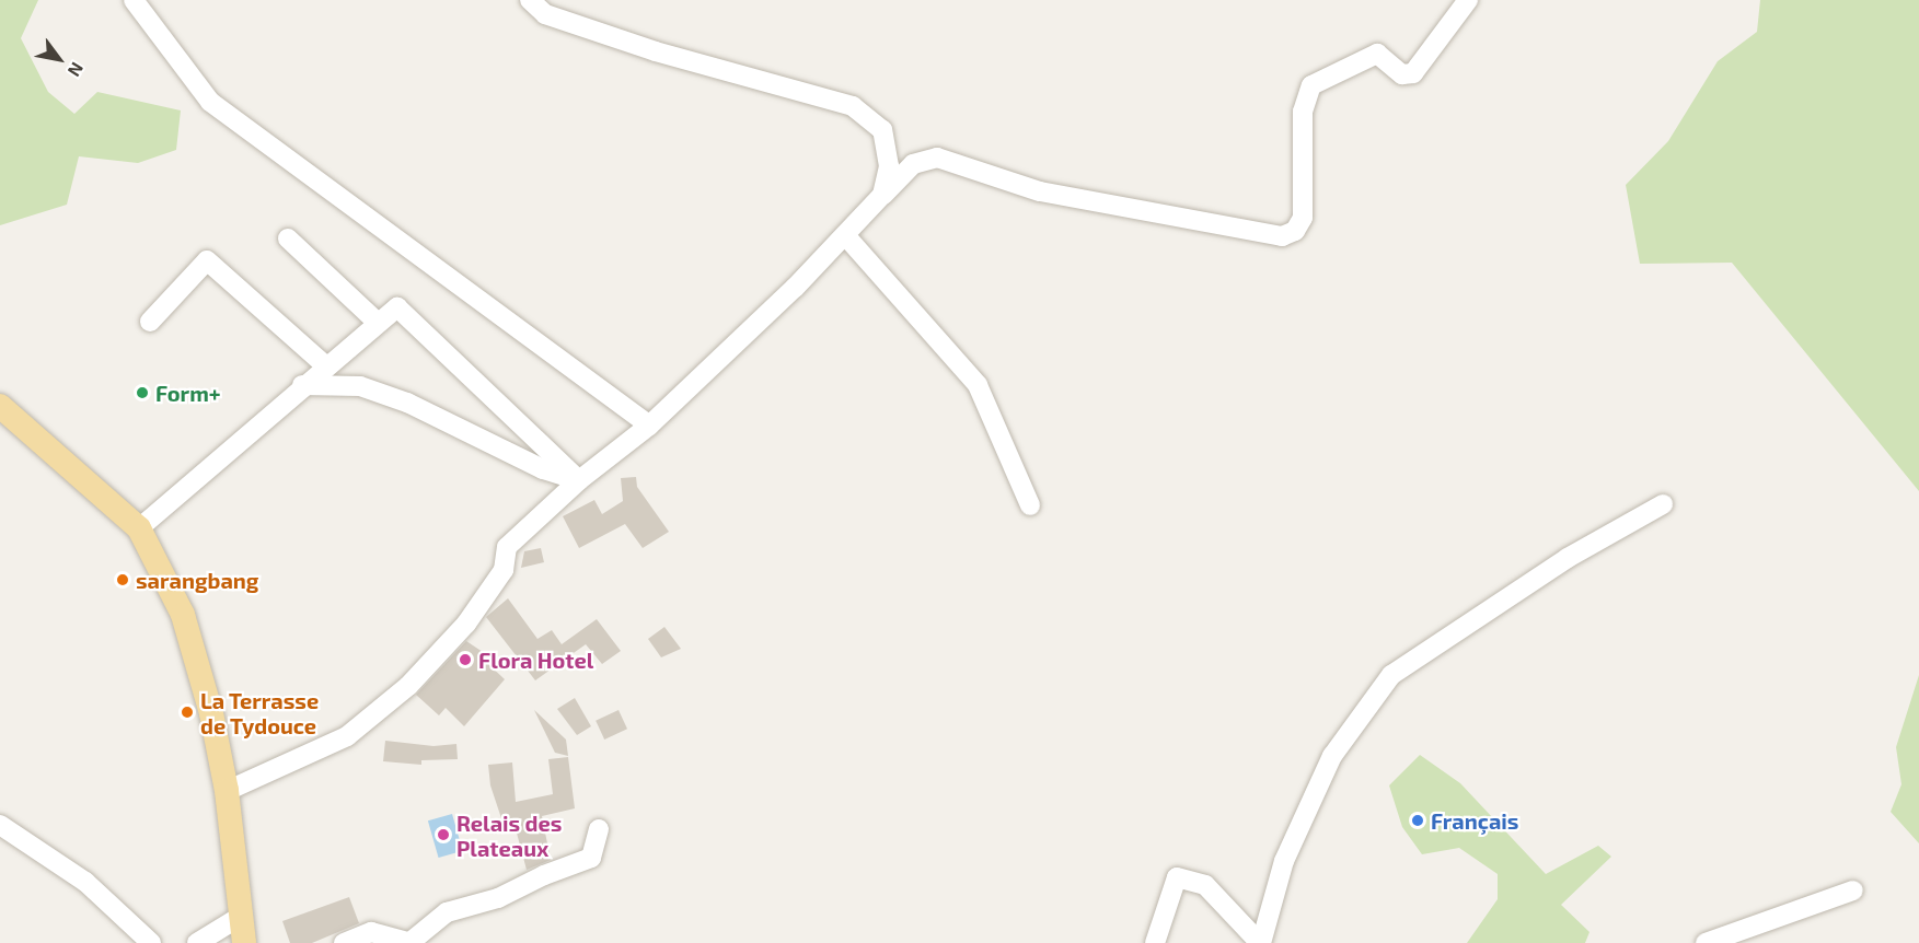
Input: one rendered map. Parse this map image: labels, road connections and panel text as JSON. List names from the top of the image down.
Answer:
{
  "places": [
    "Form+",
    "sarangbang",
    "Flora Hotel",
    "La Terrasse de Tydouce",
    "Français",
    "Relais des Plateaux"
  ],
  "north": "bottom right"
}
